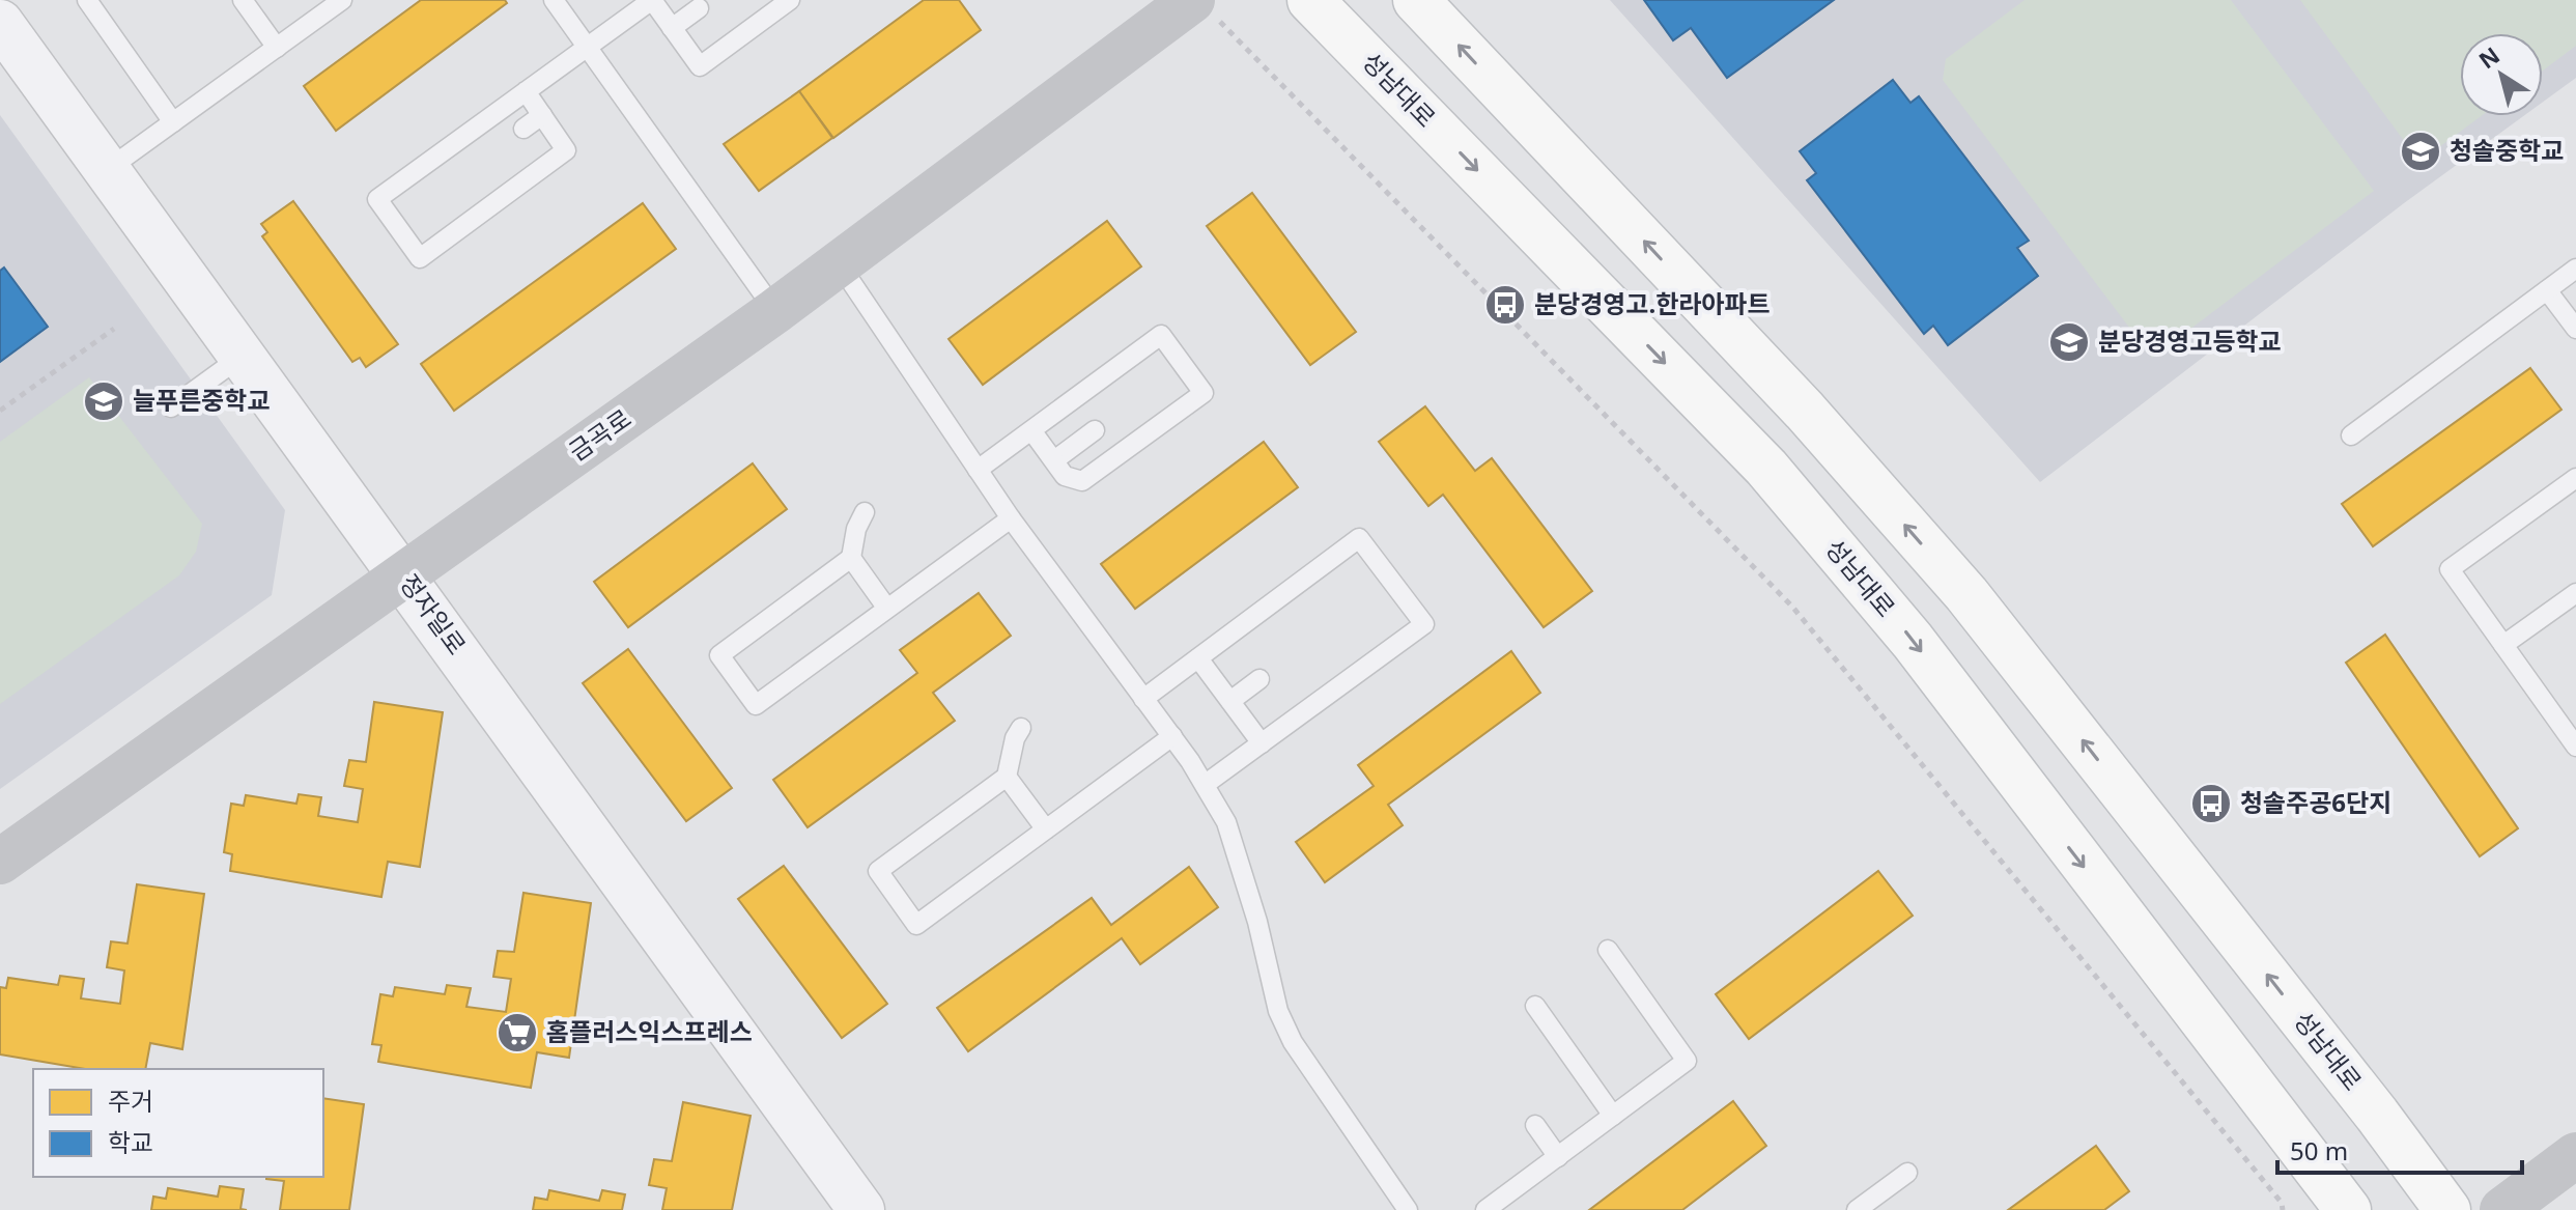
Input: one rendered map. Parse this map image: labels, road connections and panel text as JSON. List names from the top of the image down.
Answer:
{
  "streets": {
    "main road": ["성남대로", "금곡로"],
    "street": ["정자일로"]
  },
  "crossings": [
    ["금곡로", "정자일로"]
  ],
  "places": {
    "school or university": ["청솔중학교", "분당경영고등학교", "늘푸른중학교"],
    "bus stop": ["분당경영고.한라아파트", "청솔주공6단지"],
    "supermarket": ["홈플러스익스프레스"]
  },
  "legend": ["주거", "학교"],
  "scale_bar": "50 m",
  "north": "top left"
}
